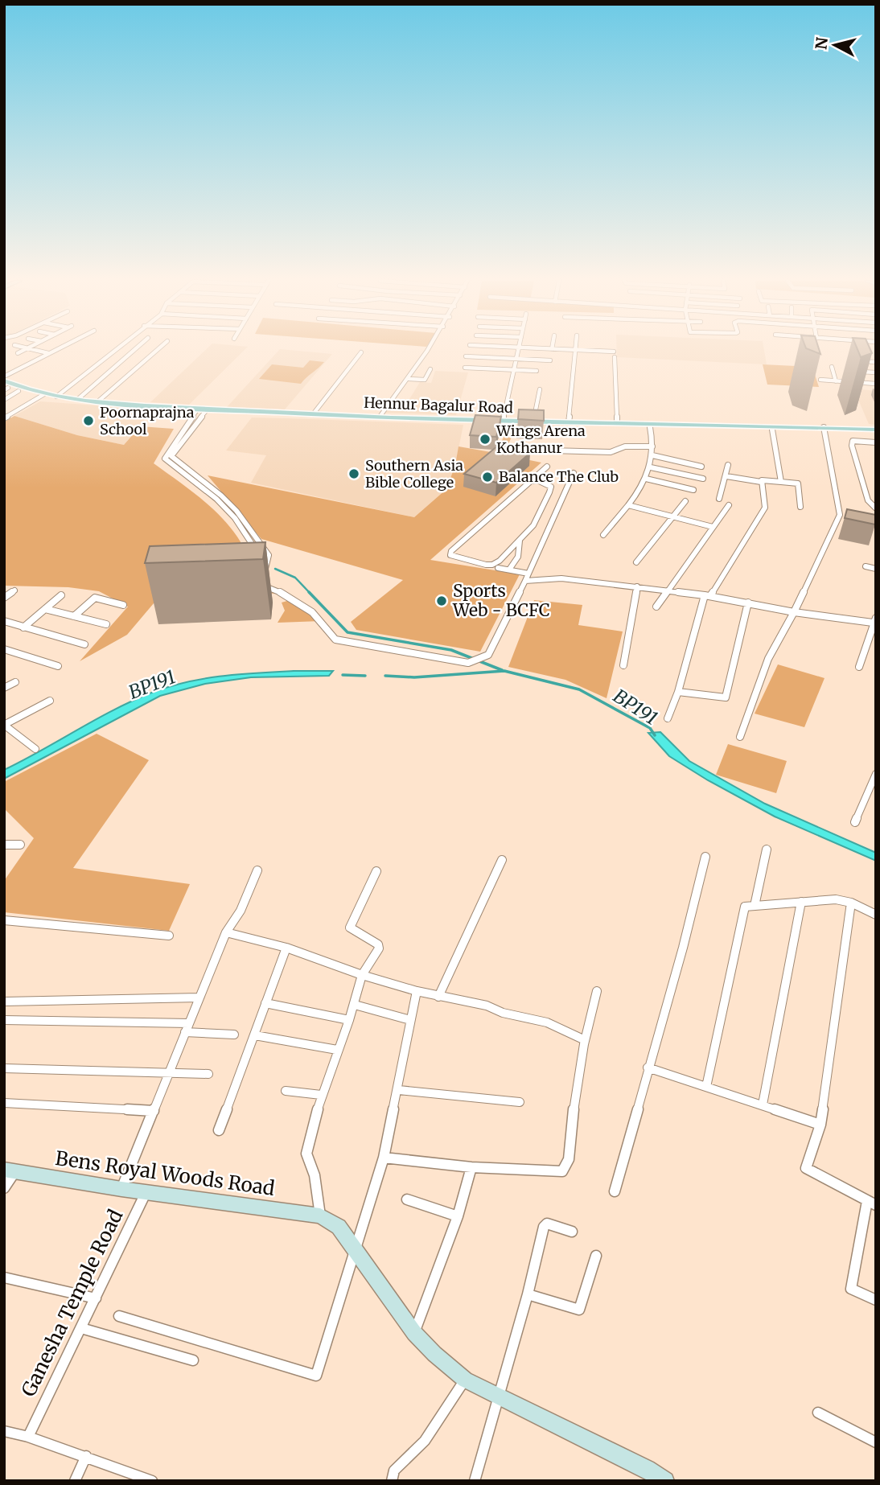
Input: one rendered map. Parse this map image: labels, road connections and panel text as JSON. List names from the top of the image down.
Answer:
{
  "streets": {
    "main road": ["Hennur Bagalur Road"],
    "street": ["Bens Royal Woods Road", "Ganesha Temple Road"]
  },
  "crossings": [
    ["Bens Royal Woods Road", "Ganesha Temple Road"]
  ],
  "water": ["BP191"],
  "places": [
    "Poornaprajna School",
    "Wings Arena Kothanur",
    "Southern Asia Bible College",
    "Balance The Club",
    "Sports Web - BCFC"
  ],
  "north": "left"
}
